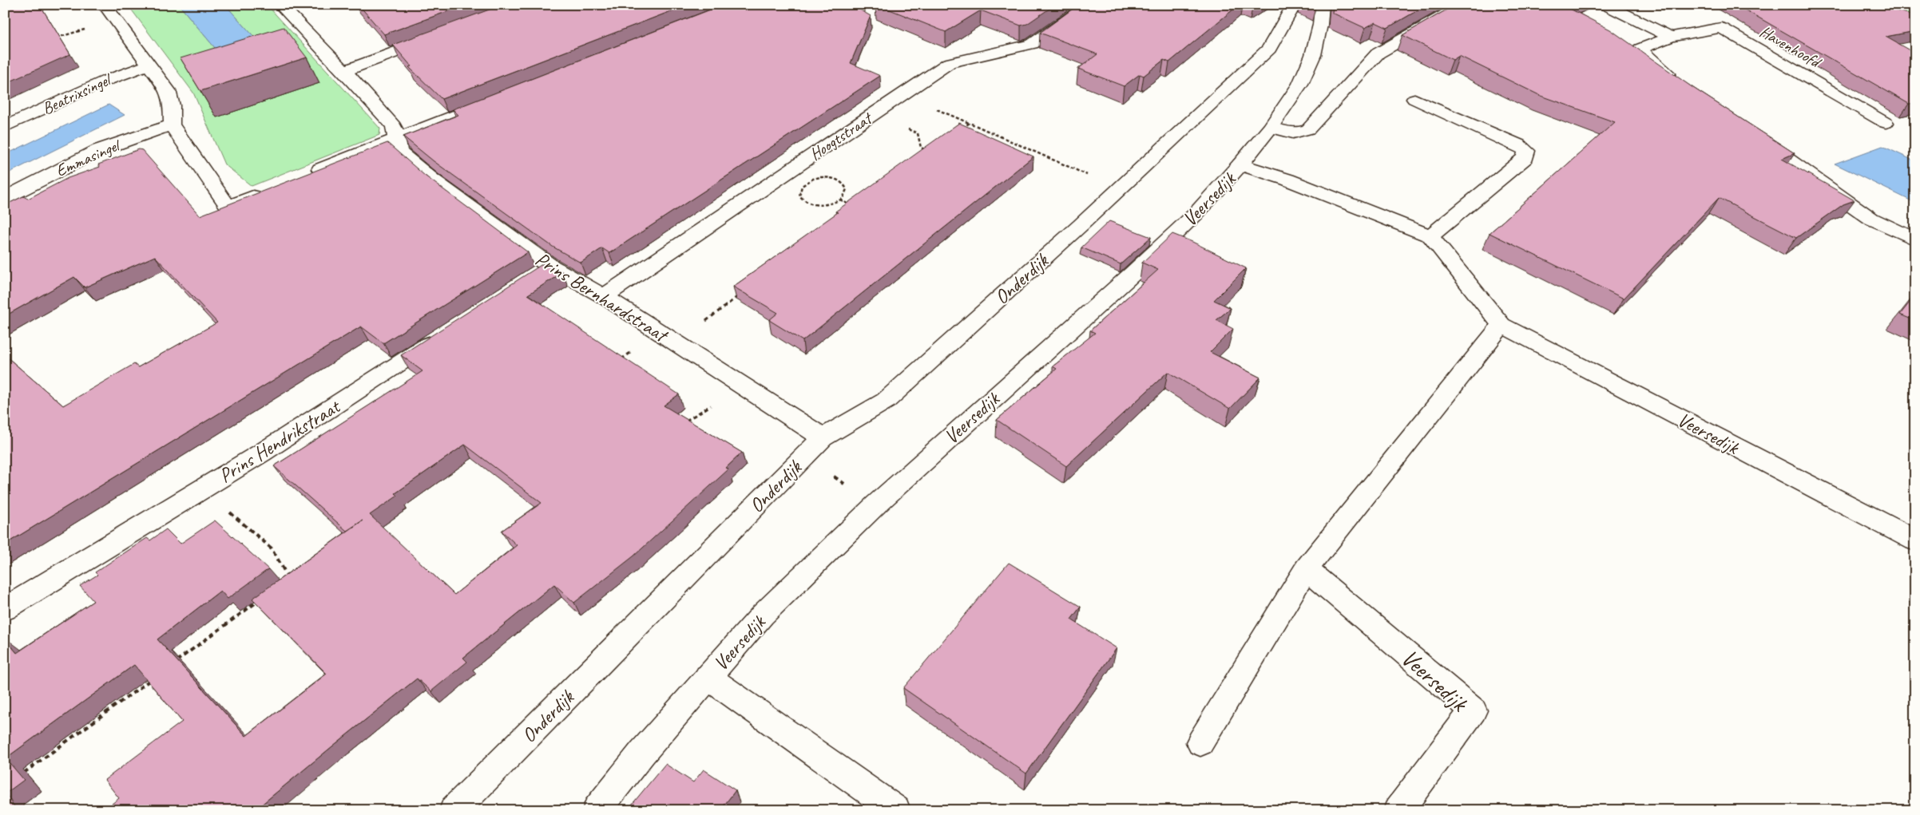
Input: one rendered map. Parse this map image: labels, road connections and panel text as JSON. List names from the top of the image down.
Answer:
{
  "streets": {
    "street": [
      "Havenhoofd",
      "Beatrixsingel",
      "Hoogtstraat",
      "Emmasingel",
      "Veersedijk",
      "Onderdijk",
      "Prins Bernhardstraat",
      "Prins Hendrikstraat"
    ]
  },
  "crossings": [
    ["Hoogtstraat", "Prins Bernhardstraat"],
    ["Onderdijk", "Prins Bernhardstraat"]
  ]
}
